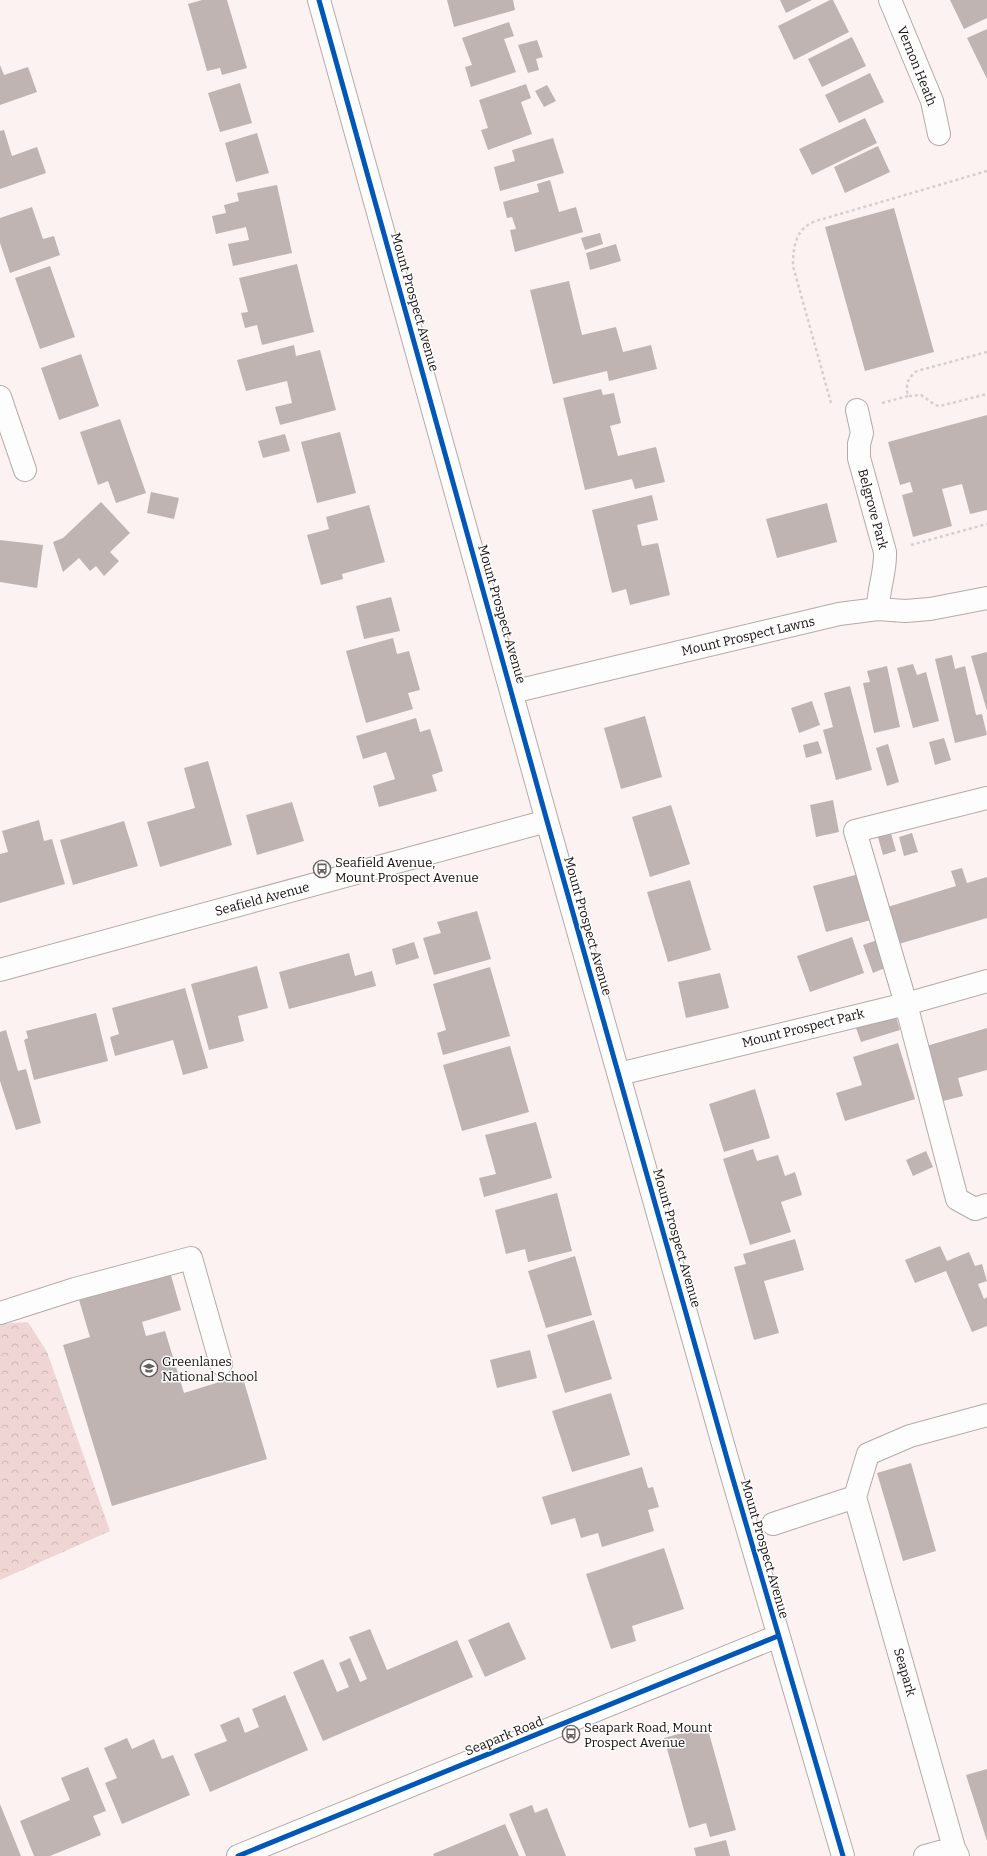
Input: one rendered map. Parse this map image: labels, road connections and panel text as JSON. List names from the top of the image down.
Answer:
{
  "streets": {
    "street": [
      "Vernon Heath",
      "Mount Prospect Avenue",
      "Belgrove Park",
      "Mount Prospect Lawns",
      "Seafield Avenue",
      "Mount Prospect Park",
      "Seapark",
      "Seapark Road"
    ]
  },
  "crossings": [
    ["Mount Prospect Avenue", "Mount Prospect Lawns"],
    ["Mount Prospect Avenue", "Seafield Avenue"],
    ["Mount Prospect Avenue", "Mount Prospect Park"],
    ["Mount Prospect Avenue", "Seapark Road"],
    ["Belgrove Park", "Mount Prospect Lawns"]
  ],
  "places": {
    "bus stop": ["Seafield Avenue, Mount Prospect Avenue", "Seapark Road, Mount Prospect Avenue"],
    "school or university": ["Greenlanes National School"]
  }
}
